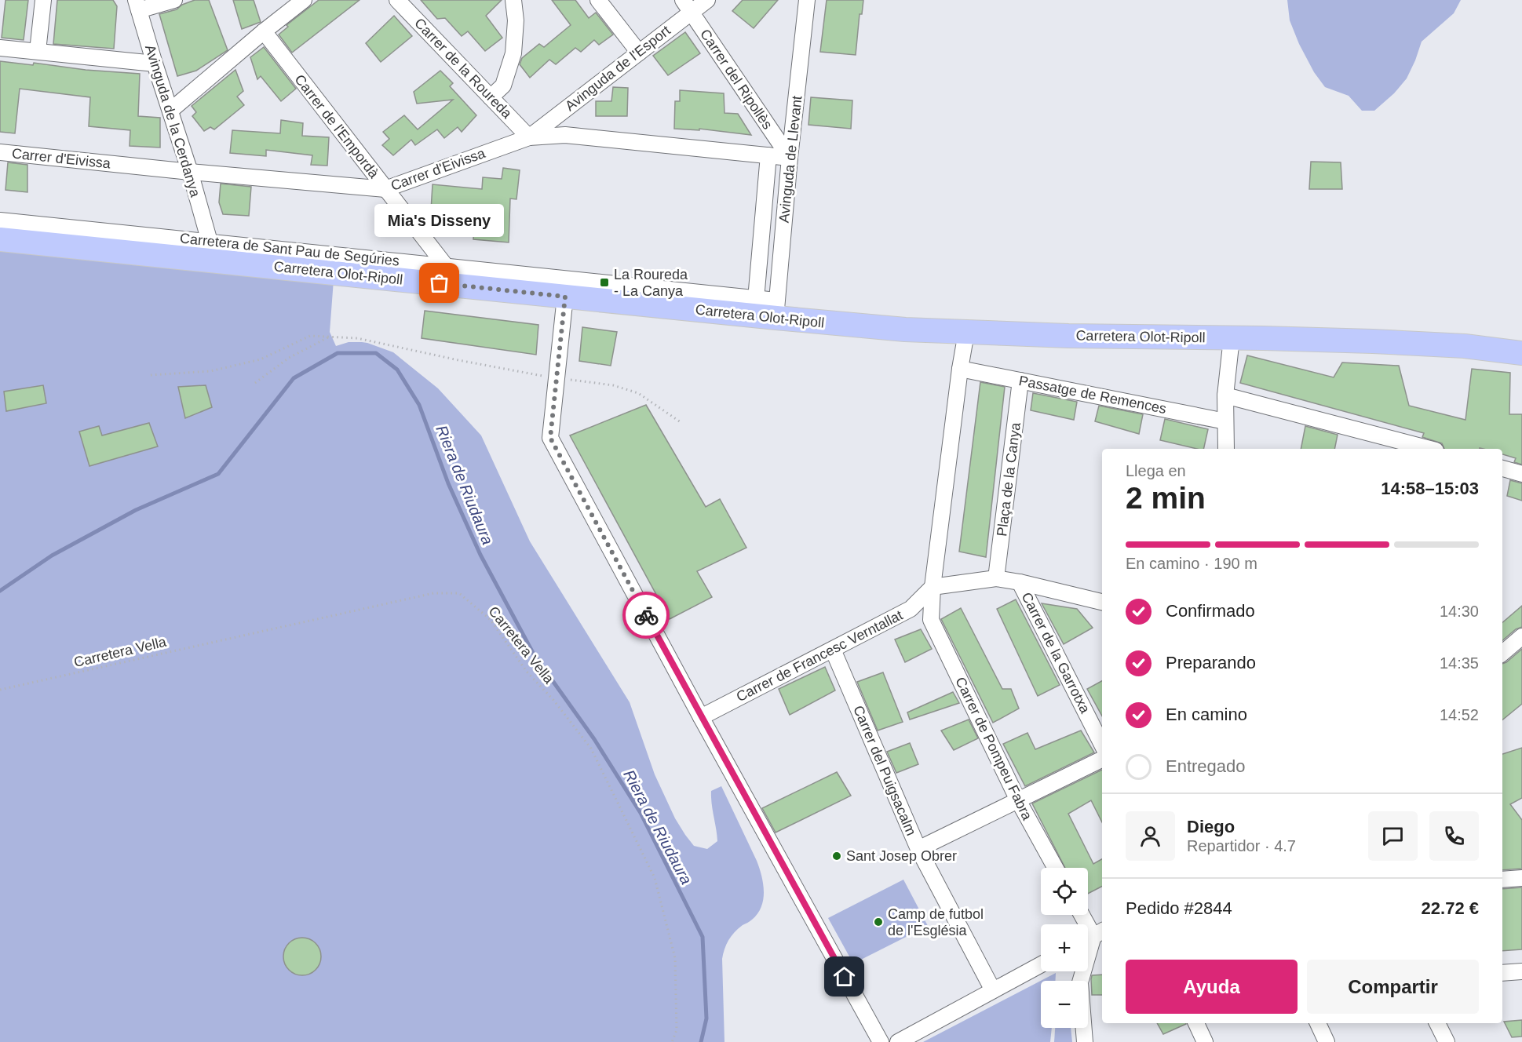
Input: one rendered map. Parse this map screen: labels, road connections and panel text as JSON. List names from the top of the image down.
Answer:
{
  "streets": {
    "main road": ["Carretera Olot-Ripoll"],
    "street": [
      "Carrer de la Roureda",
      "Avinguda de l'Esport",
      "Carrer del Ripollès",
      "Avinguda de la Cerdanya",
      "Carrer de l'Empordà",
      "Carrer d'Eivissa",
      "Avinguda de Llevant",
      "Carretera de Sant Pau de Segúries",
      "Passatge de Remences",
      "Plaça de la Canya",
      "Carrer de la Garrotxa",
      "Carrer de Francesc Verntallat",
      "Carrer de Pompeu Fabra",
      "Carrer del Puigsacalm"
    ],
    "path": ["Carretera Vella"]
  },
  "crossings": [
    ["Carrer de la Roureda", "Avinguda de l'Esport"],
    ["Carrer de la Roureda", "Carrer d'Eivissa"],
    ["Avinguda de l'Esport", "Carrer del Ripollès"],
    ["Avinguda de l'Esport", "Carrer d'Eivissa"],
    ["Carrer del Ripollès", "Carrer d'Eivissa"],
    ["Carrer del Ripollès", "Avinguda de Llevant"],
    ["Avinguda de la Cerdanya", "Carrer d'Eivissa"],
    ["Avinguda de la Cerdanya", "Carretera de Sant Pau de Segúries"],
    ["Carrer de l'Empordà", "Carrer d'Eivissa"],
    ["Carrer de l'Empordà", "Carretera de Sant Pau de Segúries"],
    ["Carrer d'Eivissa", "Avinguda de Llevant"],
    ["Avinguda de Llevant", "Carretera de Sant Pau de Segúries"],
    ["Avinguda de Llevant", "Carretera Olot-Ripoll"],
    ["Carretera de Sant Pau de Segúries", "Carretera Olot-Ripoll"],
    ["Passatge de Remences", "Plaça de la Canya"],
    ["Carrer de Francesc Verntallat", "Carrer de Pompeu Fabra"],
    ["Carrer de Francesc Verntallat", "Carrer del Puigsacalm"]
  ],
  "water": ["Riera de Riudaura"],
  "places": {
    "transit": ["La Roureda - La Canya"],
    "other": ["Mia's Disseny", "Sant Josep Obrer", "Camp de futbol de l'Església"]
  },
  "page": {
    "bubble": "Mia's Disseny",
    "heading": ["2 min", "Llega en", "14:58–15:03"],
    "panel": [
      "Diego",
      "Repartidor · 4.7",
      "Pedido #2844",
      "22.72 €"
    ],
    "bar": "En camino · 190 m",
    "list": [
      ["Confirmado", "14:30"],
      ["Preparando", "14:35"],
      ["En camino", "14:52"],
      "Entregado"
    ],
    "map_buttons": ["+", "−"],
    "buttons": ["Ayuda", "Compartir"]
  }
}
